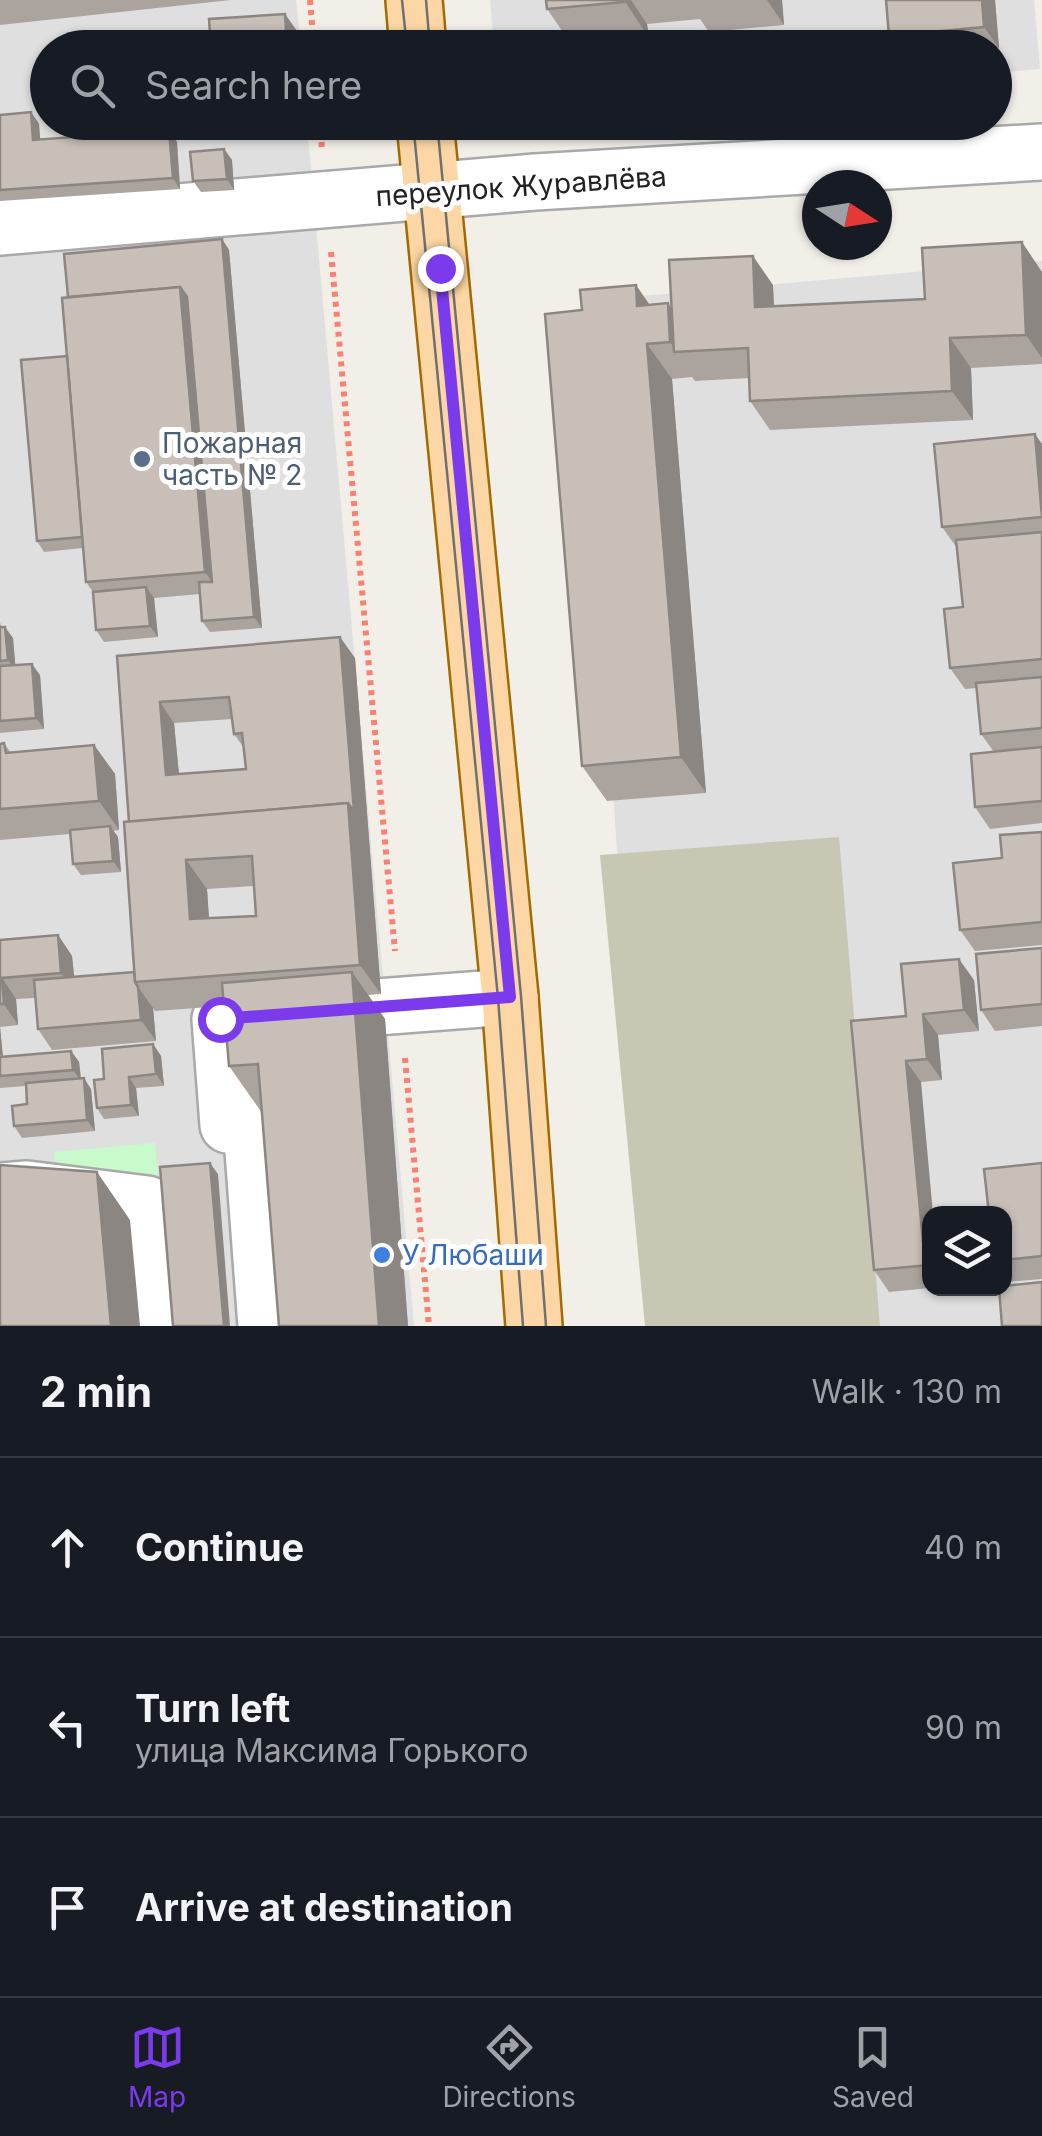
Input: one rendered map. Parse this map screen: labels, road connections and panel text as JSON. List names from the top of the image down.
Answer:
{
  "streets": {
    "street": ["переулок Журавлёва"]
  },
  "places": ["Пожарная часть № 2", "У Любаши"],
  "north": "right",
  "page": {
    "search": "Search here",
    "heading": ["2 min", "Walk · 130 m"],
    "list": [
      ["Continue", "40 m"],
      ["Turn left", "улица Максима Горького", "90 m"],
      "Arrive at destination"
    ],
    "nav": ["Map", "Directions", "Saved"]
  }
}
